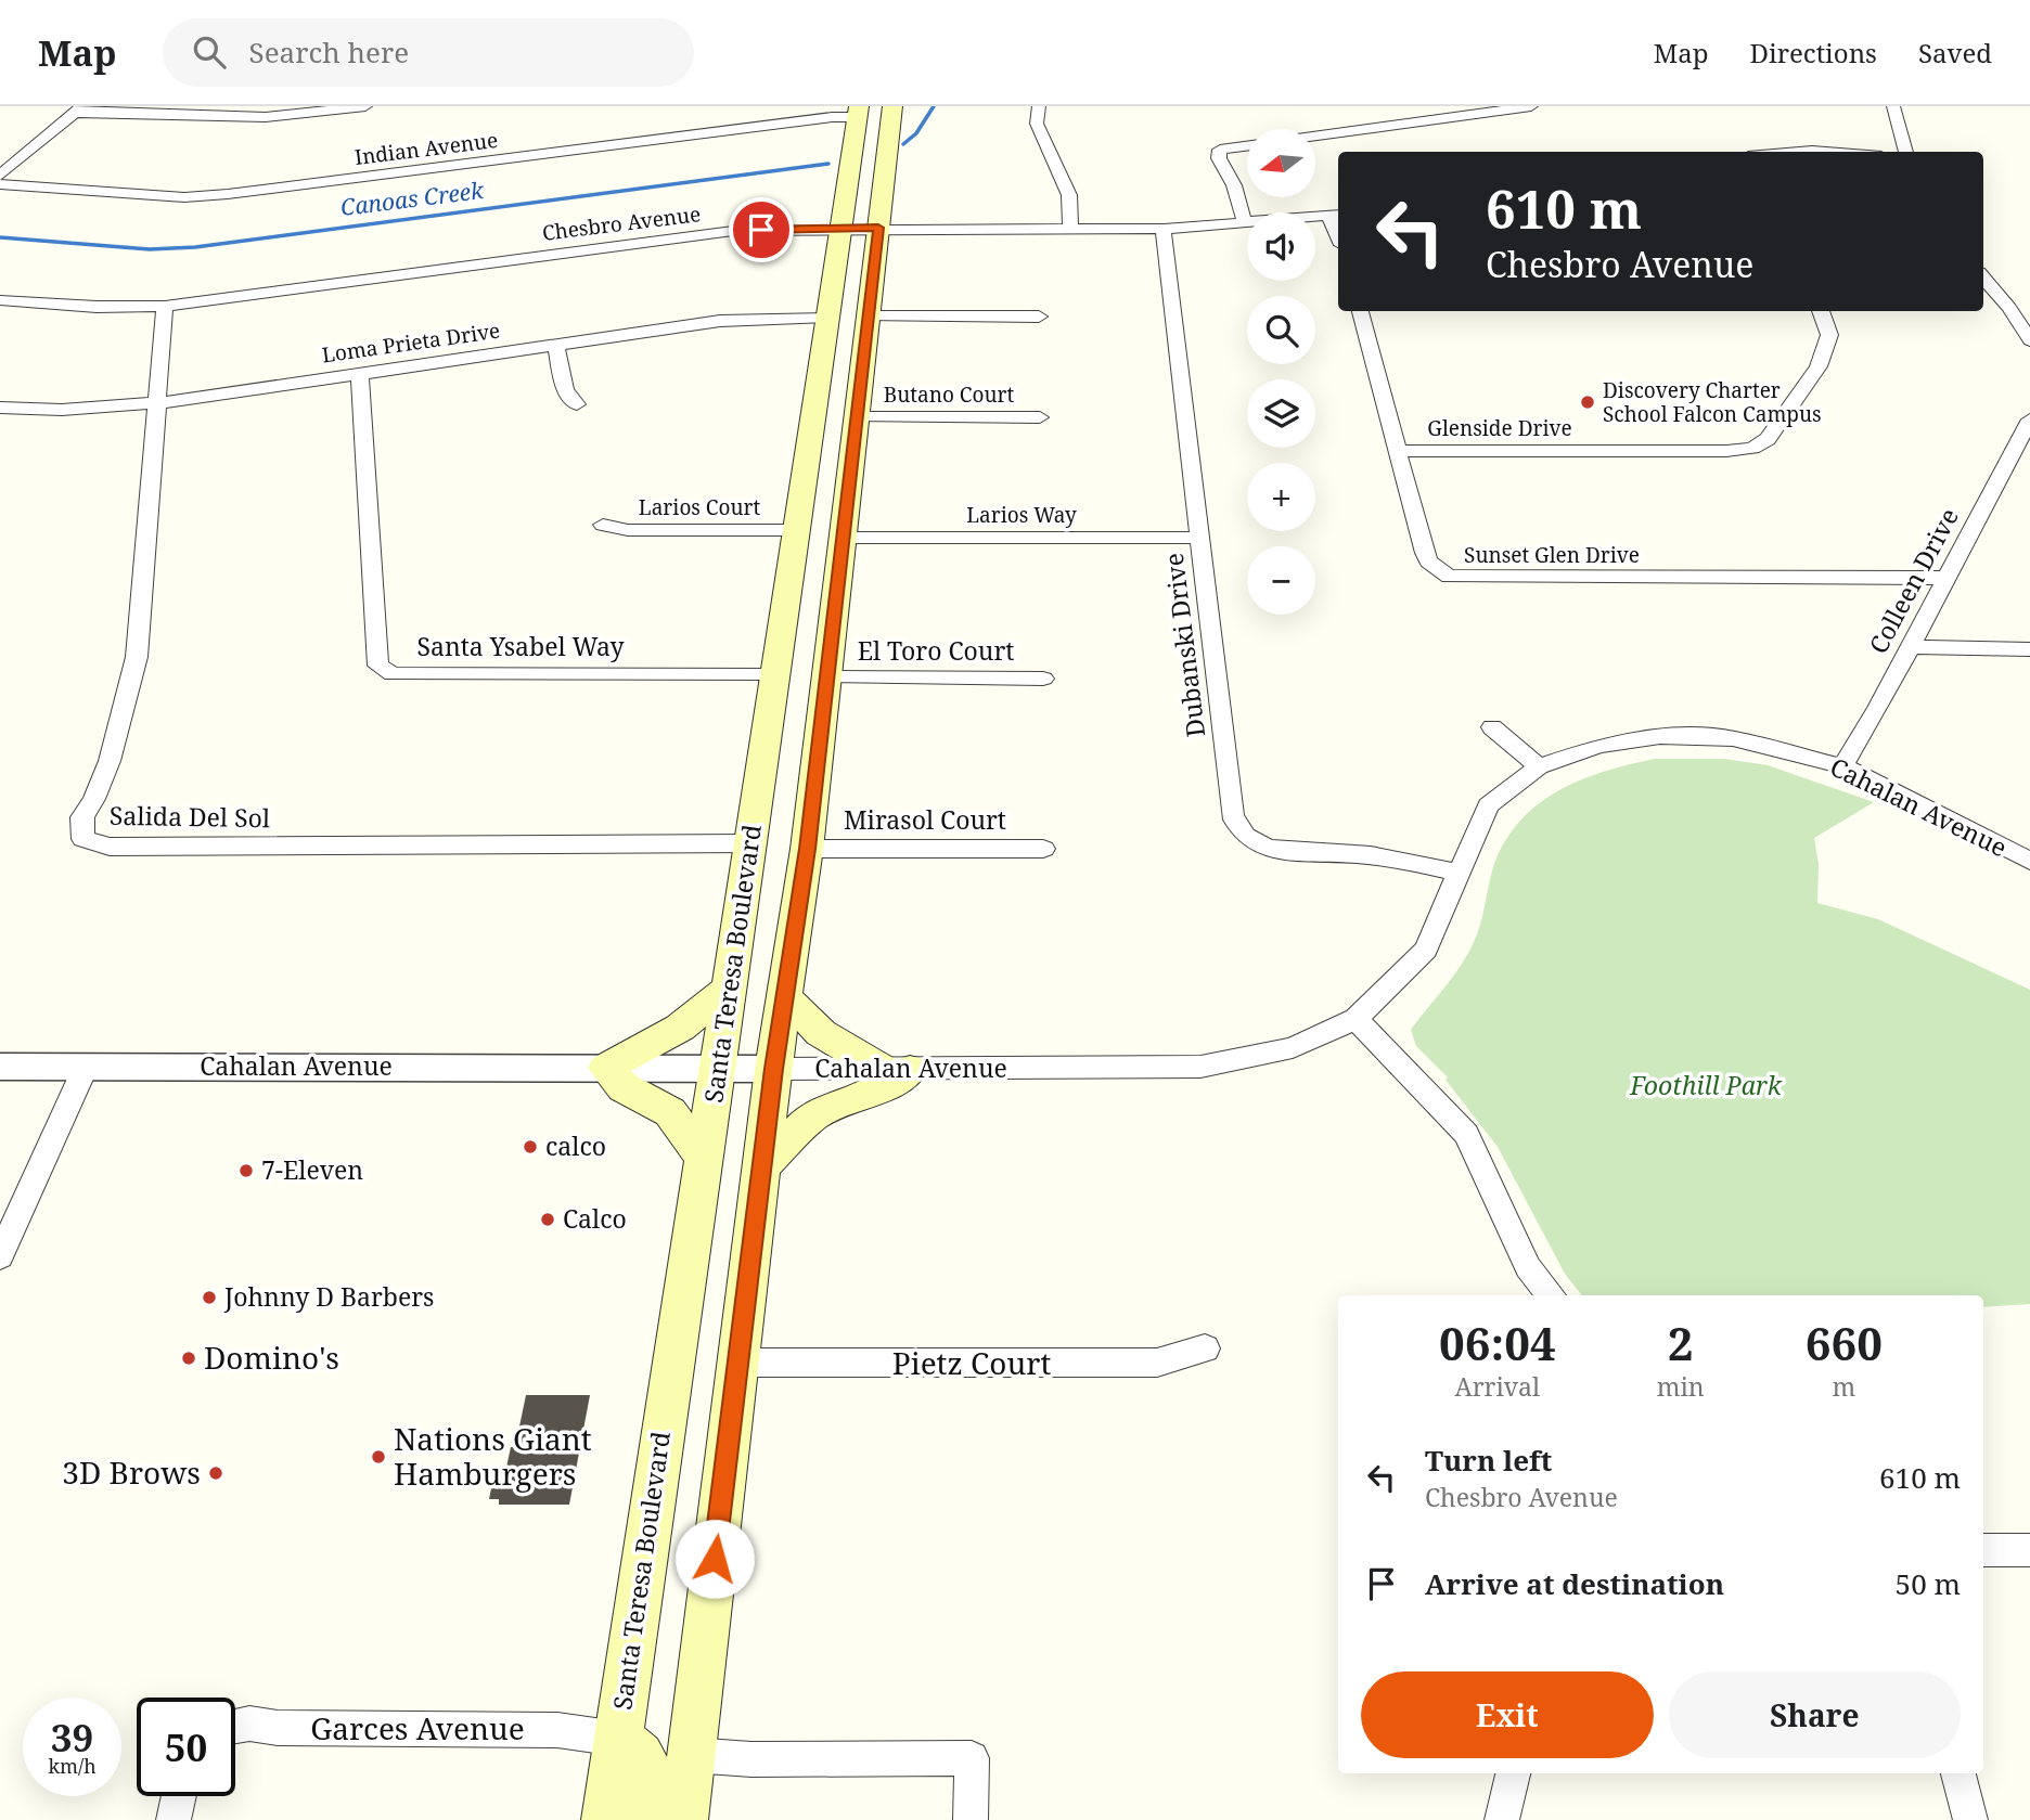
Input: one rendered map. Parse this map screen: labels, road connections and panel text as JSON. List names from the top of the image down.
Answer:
{
  "streets": {
    "main road": ["Santa Teresa Boulevard"],
    "street": [
      "Indian Avenue",
      "Chesbro Avenue",
      "Loma Prieta Drive",
      "Butano Court",
      "Glenside Drive",
      "Larios Court",
      "Larios Way",
      "Sunset Glen Drive",
      "Colleen Drive",
      "Dubanski Drive",
      "Santa Ysabel Way",
      "El Toro Court",
      "Cahalan Avenue",
      "Salida Del Sol",
      "Mirasol Court",
      "Pietz Court",
      "Garces Avenue"
    ]
  },
  "crossings": [
    ["Indian Avenue", "Santa Teresa Boulevard"],
    ["Chesbro Avenue", "Dubanski Drive"],
    ["Chesbro Avenue", "Salida Del Sol"],
    ["Chesbro Avenue", "Santa Teresa Boulevard"],
    ["Loma Prieta Drive", "Santa Ysabel Way"],
    ["Loma Prieta Drive", "Salida Del Sol"],
    ["Loma Prieta Drive", "Santa Teresa Boulevard"],
    ["Glenside Drive", "Sunset Glen Drive"],
    ["Larios Court", "Santa Teresa Boulevard"],
    ["Larios Way", "Dubanski Drive"],
    ["Sunset Glen Drive", "Colleen Drive"],
    ["Colleen Drive", "Cahalan Avenue"],
    ["Dubanski Drive", "Cahalan Avenue"],
    ["Santa Ysabel Way", "Santa Teresa Boulevard"],
    ["Cahalan Avenue", "Santa Teresa Boulevard"],
    ["Salida Del Sol", "Santa Teresa Boulevard"],
    ["Santa Teresa Boulevard", "Garces Avenue"]
  ],
  "water": ["Canoas Creek"],
  "parks": ["Foothill Park"],
  "places": [
    "Discovery Charter School Falcon Campus",
    "calco",
    "7-Eleven",
    "Calco",
    "Johnny D Barbers",
    "Domino's",
    "Nations Giant Hamburgers",
    "3D Brows"
  ],
  "north": "left",
  "page": {
    "header": "Map",
    "search": "Search here",
    "nav": ["Map", "Directions", "Saved"],
    "map_buttons": ["+", "−"],
    "turn": ["610 m", "Chesbro Avenue"],
    "eta": [
      "06:04",
      "Arrival",
      "2",
      "min",
      "660",
      "m"
    ],
    "list": [
      {
        "name": "Turn left",
        "note": "Chesbro Avenue",
        "value": "610 m"
      },
      {
        "name": "Arrive at destination",
        "value": "50 m"
      }
    ],
    "buttons": ["Exit", "Share"],
    "speed": "39 km/h",
    "limit": "50"
  }
}
